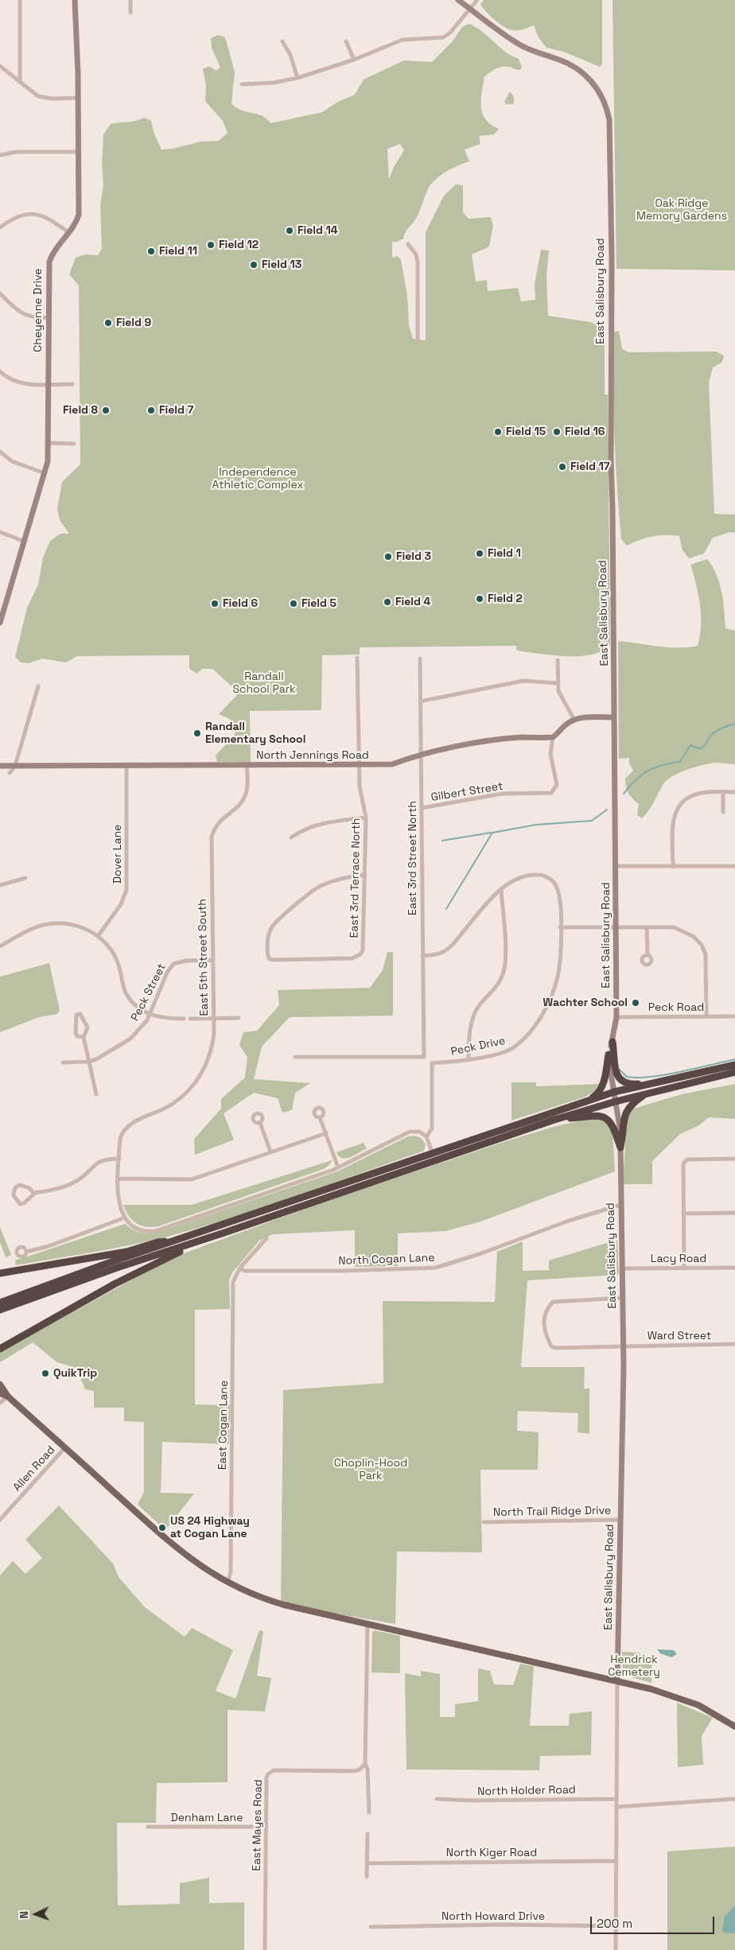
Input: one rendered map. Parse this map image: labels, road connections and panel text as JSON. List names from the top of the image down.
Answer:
{
  "streets": {
    "street": [
      "East Salisbury Road",
      "Cheyenne Drive",
      "North Jennings Road",
      "Gilbert Street",
      "Dover Lane",
      "East 3rd Street North",
      "East 3rd Terrace North",
      "East 5th Street South",
      "Peck Street",
      "Peck Road",
      "Peck Drive",
      "Lacy Road",
      "North Cogan Lane",
      "Ward Street",
      "East Cogan Lane",
      "Allen Road",
      "North Trail Ridge Drive",
      "North Holder Road",
      "Denham Lane",
      "East Mayes Road",
      "North Kiger Road",
      "North Howard Drive"
    ]
  },
  "crossings": [
    ["East Salisbury Road", "Peck Road"],
    ["East Salisbury Road", "Lacy Road"],
    ["East Salisbury Road", "North Cogan Lane"],
    ["East Salisbury Road", "Ward Street"],
    ["East Salisbury Road", "North Trail Ridge Drive"],
    ["East Salisbury Road", "North Holder Road"],
    ["East Salisbury Road", "North Kiger Road"],
    ["East Salisbury Road", "North Howard Drive"],
    ["North Jennings Road", "Gilbert Street"],
    ["North Jennings Road", "Dover Lane"],
    ["North Jennings Road", "East 3rd Street North"],
    ["North Jennings Road", "East 3rd Terrace North"],
    ["North Jennings Road", "East 5th Street South"],
    ["Gilbert Street", "East 3rd Street North"],
    ["East 3rd Street North", "Peck Drive"],
    ["East 5th Street South", "Peck Street"],
    ["North Cogan Lane", "East Cogan Lane"],
    ["Denham Lane", "East Mayes Road"]
  ],
  "parks": [
    "Oak Ridge Memory Gardens",
    "Independence Athletic Complex",
    "Randall School Park",
    "Choplin-Hood Park",
    "Hendrick Cemetery"
  ],
  "places": [
    "Field 14",
    "Field 12",
    "Field 11",
    "Field 13",
    "Field 9",
    "Field 8",
    "Field 7",
    "Field 15",
    "Field 16",
    "Field 17",
    "Field 1",
    "Field 3",
    "Field 2",
    "Field 4",
    "Field 6",
    "Field 5",
    "Randall Elementary School",
    "Wachter School",
    "QuikTrip",
    "US 24 Highway at Cogan Lane"
  ],
  "scale_bar": "200 m",
  "north": "left"
}
